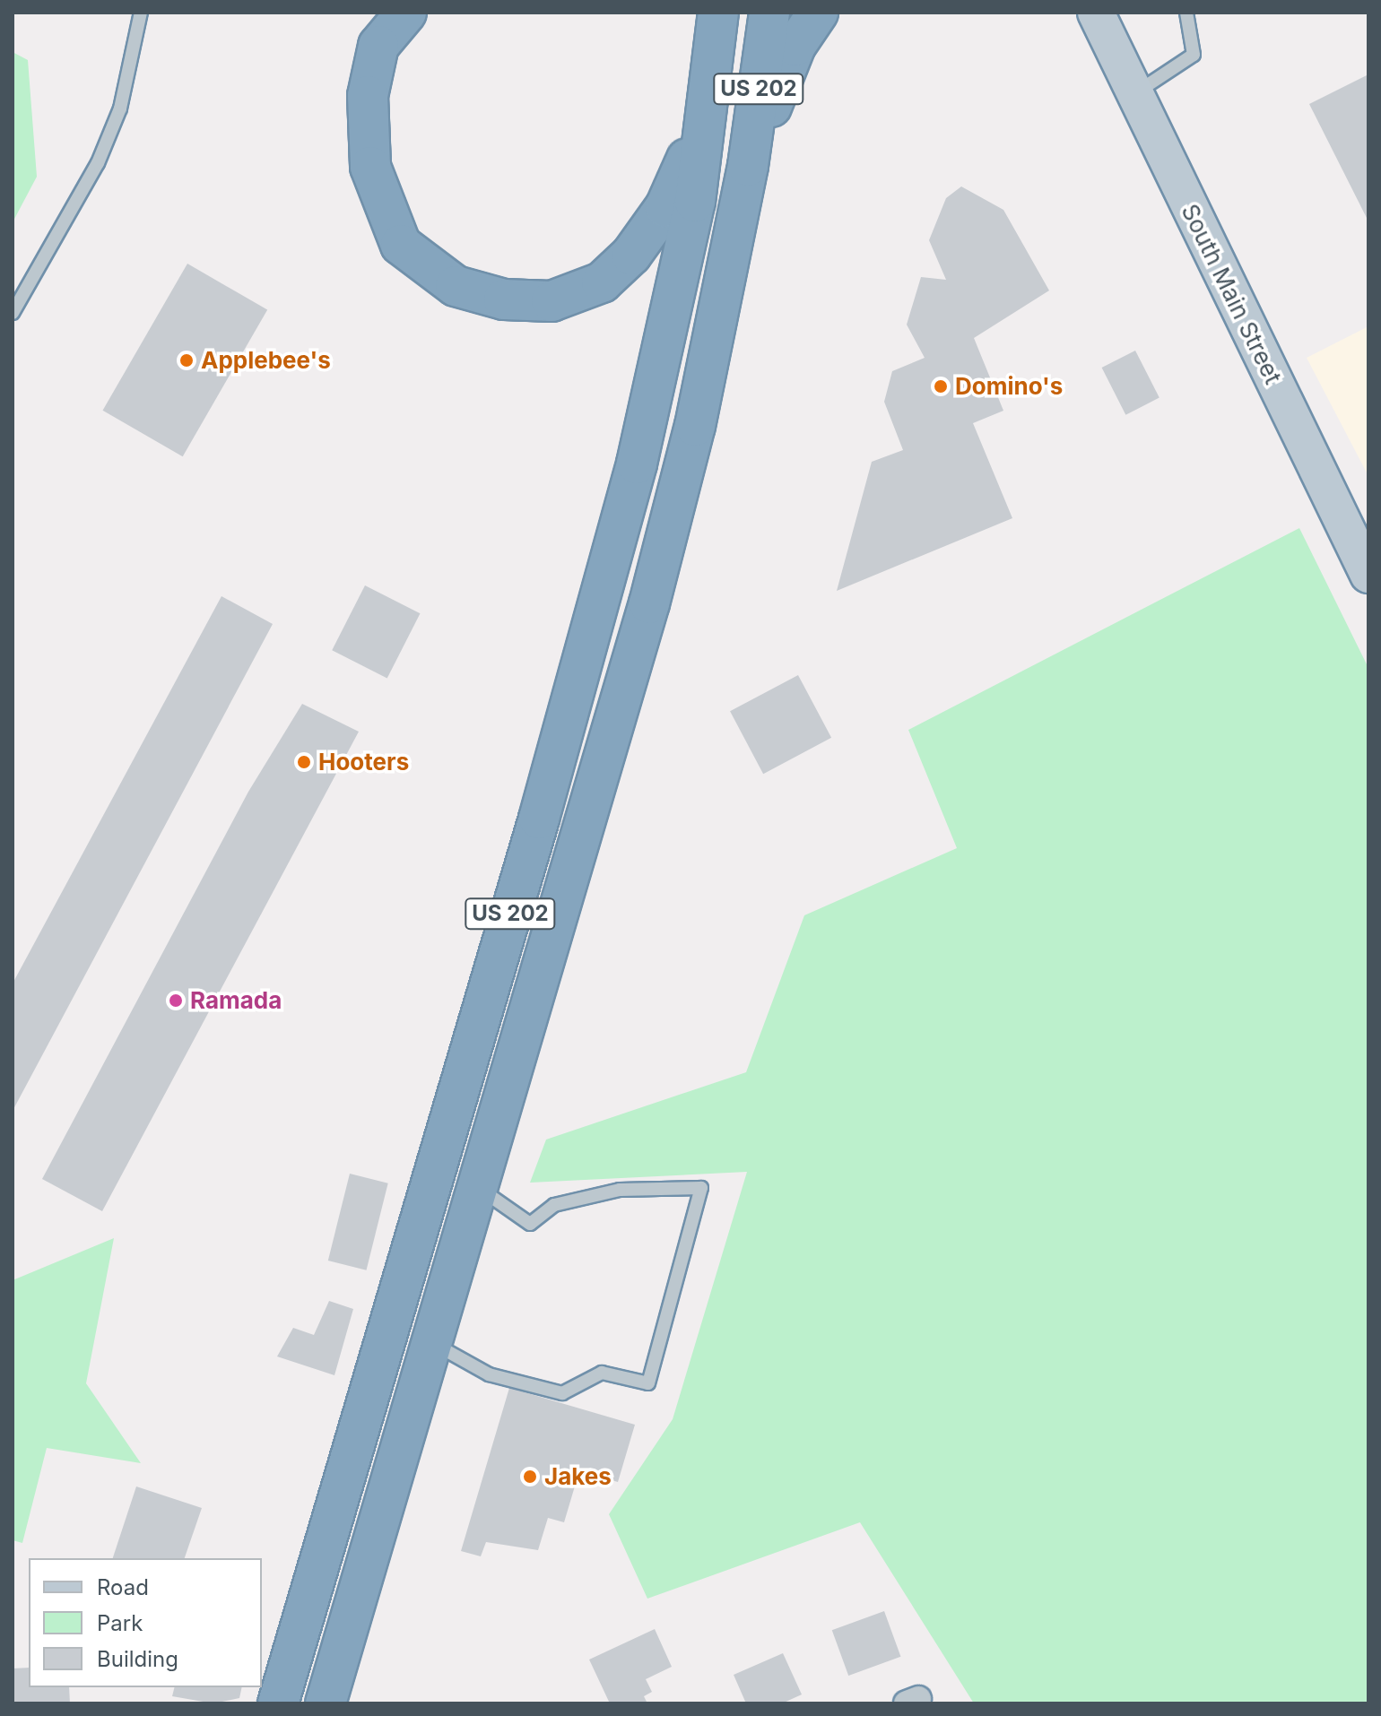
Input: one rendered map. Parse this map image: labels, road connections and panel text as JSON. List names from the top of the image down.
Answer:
{
  "streets": {
    "highway": ["US 202"],
    "street": ["South Main Street"]
  },
  "places": [
    "Applebee's",
    "Domino's",
    "Hooters",
    "Ramada",
    "Jakes"
  ],
  "legend": ["Road", "Park", "Building"]
}
